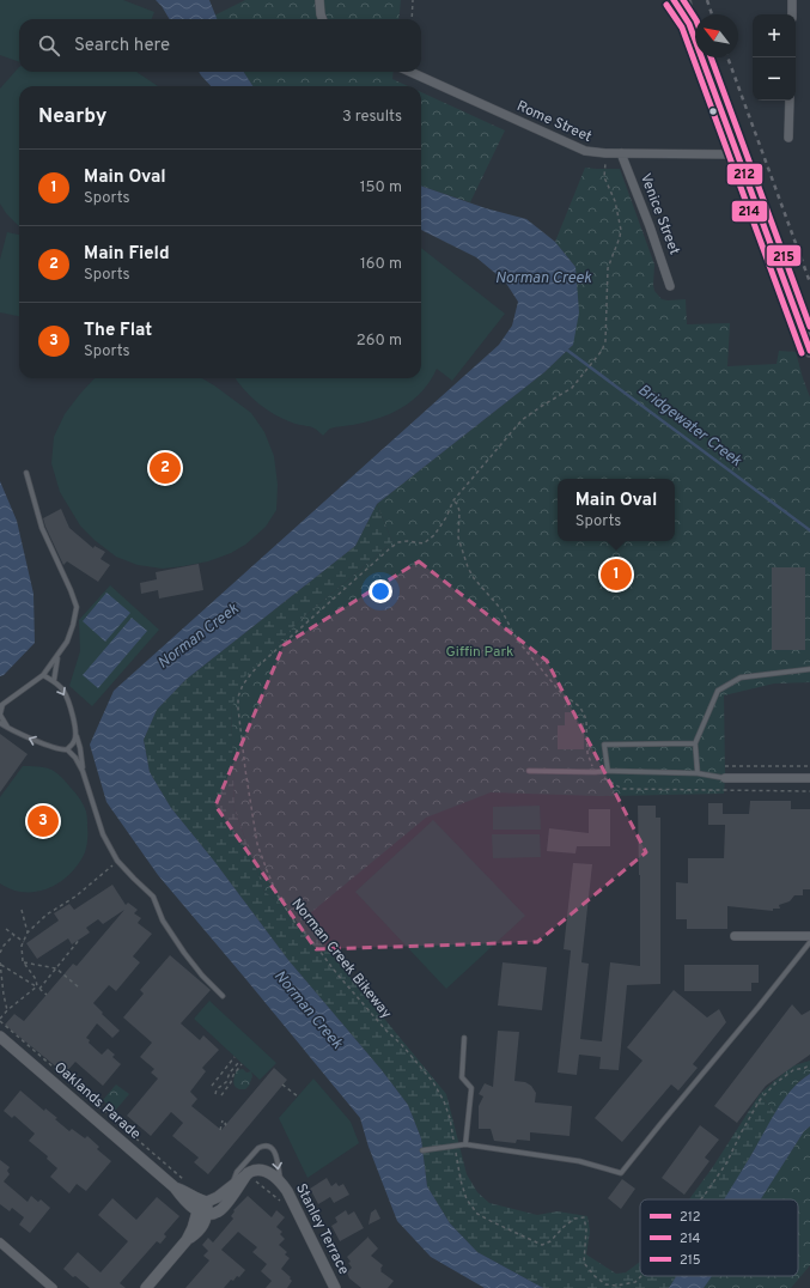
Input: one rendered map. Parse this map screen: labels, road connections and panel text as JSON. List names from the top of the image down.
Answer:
{
  "streets": {
    "street": [
      "Rome Street",
      "Venice Street",
      "Oaklands Parade",
      "Stanley Terrace"
    ],
    "path": ["Norman Creek Bikeway"]
  },
  "crossings": [
    ["Rome Street", "Venice Street"],
    ["Rome Street", "Norman Creek Bikeway"]
  ],
  "water": ["Norman Creek", "Bridgewater Creek"],
  "parks": ["Giffin Park"],
  "lines": ["transit line 212", "transit line 215", "transit line 214"],
  "legend": ["212", "214", "215"],
  "north": "top left",
  "page": {
    "map_buttons": ["+", "−"],
    "search": "Search here",
    "heading": ["Nearby", "3 results"],
    "list": [
      {
        "mark": "1",
        "name": "Main Oval",
        "note": "Sports",
        "value": "150 m"
      },
      {
        "mark": "2",
        "name": "Main Field",
        "note": "Sports",
        "value": "160 m"
      },
      {
        "mark": "3",
        "name": "The Flat",
        "note": "Sports",
        "value": "260 m"
      }
    ],
    "pins": ["2", "1", "3"],
    "popup": ["Main Oval", "Sports"]
  }
}
